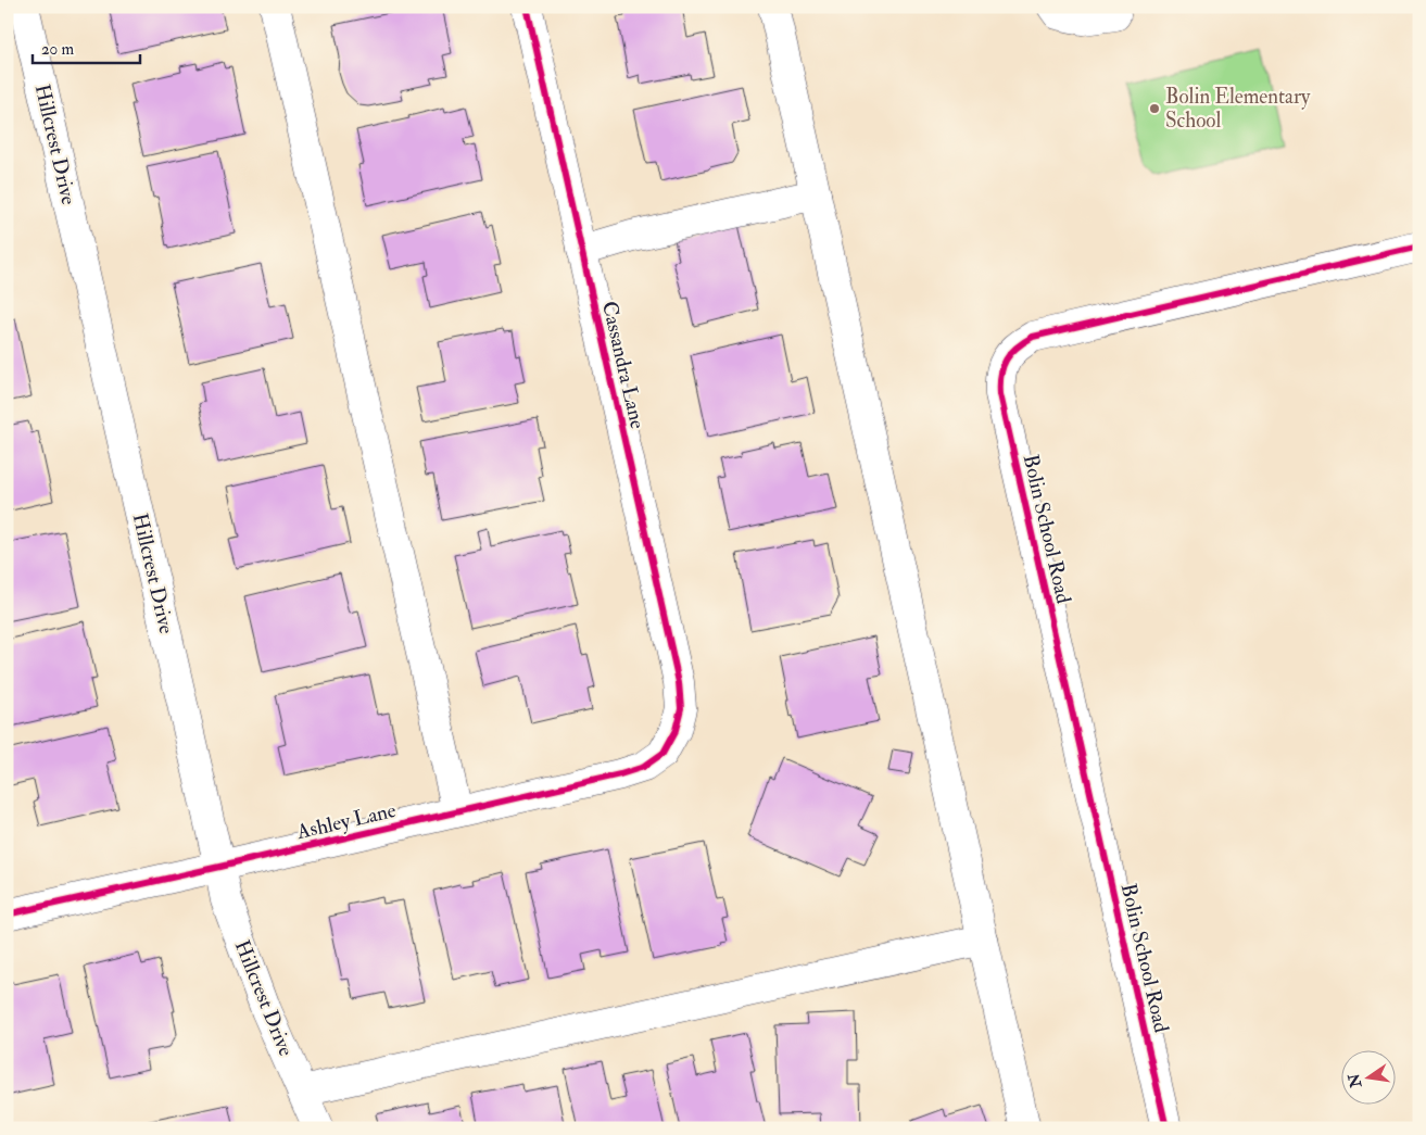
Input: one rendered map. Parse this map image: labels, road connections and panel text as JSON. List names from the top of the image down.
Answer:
{
  "streets": {
    "street": [
      "Hillcrest Drive",
      "Cassandra Lane",
      "Bolin School Road",
      "Ashley Lane"
    ]
  },
  "crossings": [
    ["Hillcrest Drive", "Ashley Lane"],
    ["Cassandra Lane", "Ashley Lane"]
  ],
  "places": ["Bolin Elementary School"],
  "scale_bar": "20 m",
  "north": "left"
}
